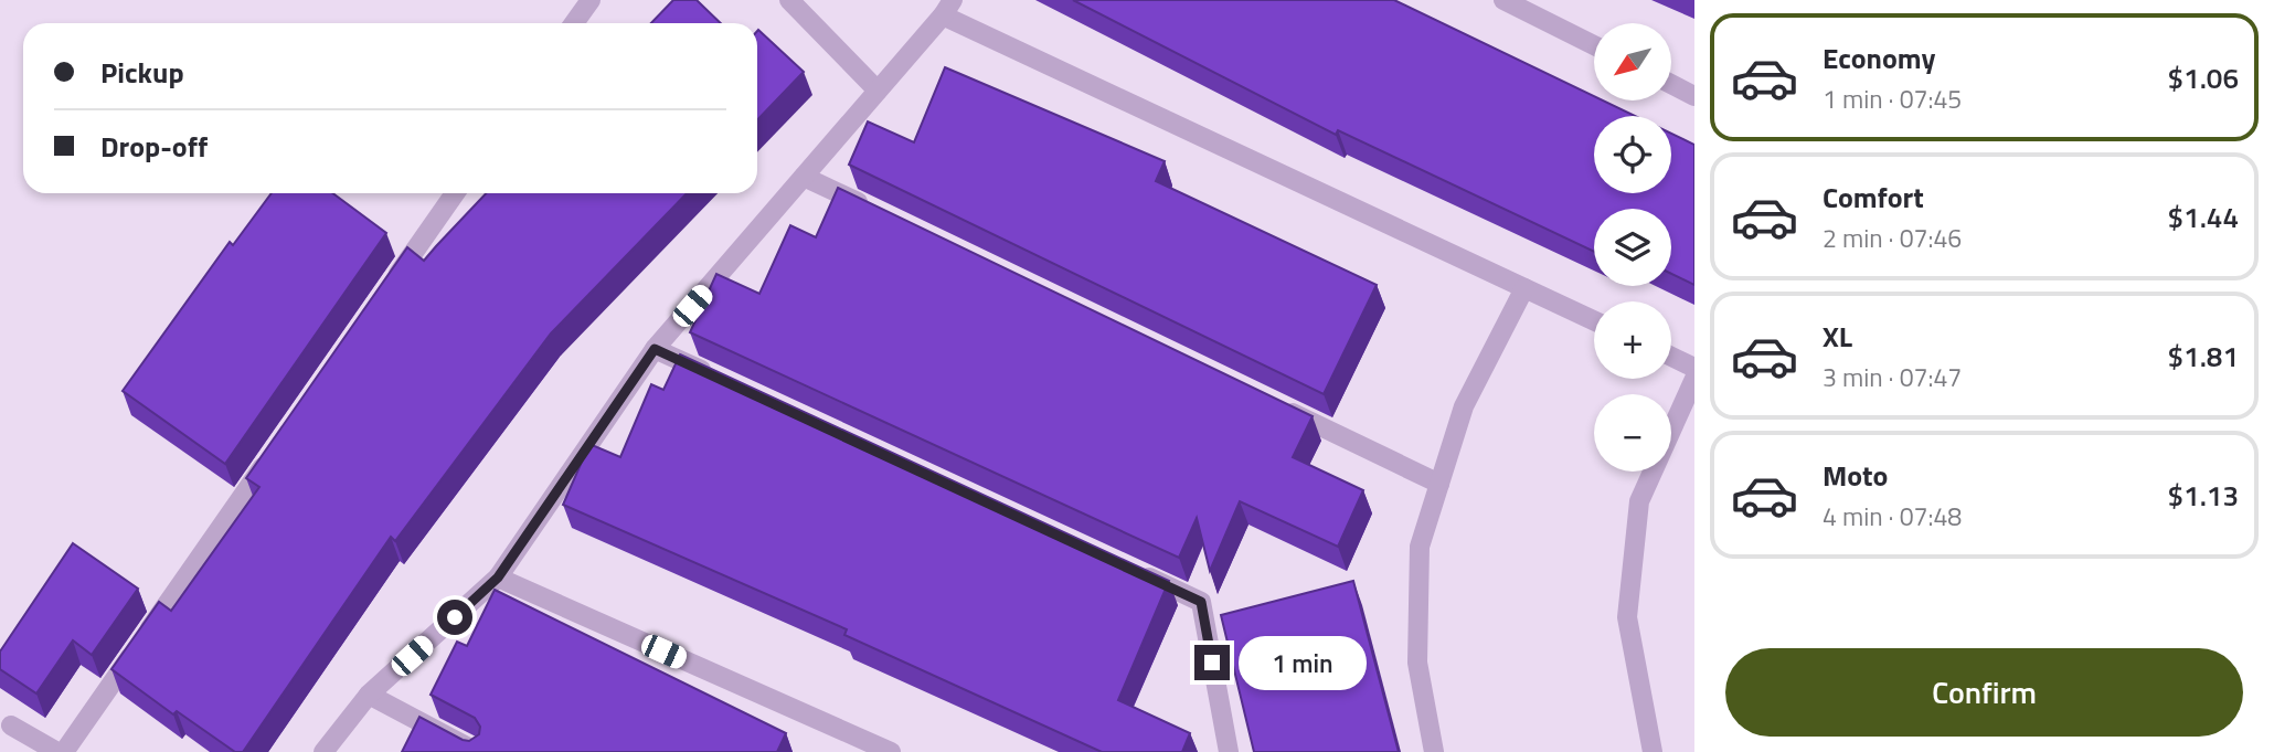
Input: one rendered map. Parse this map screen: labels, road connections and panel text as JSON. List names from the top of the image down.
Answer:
{
  "north": "bottom left",
  "page": {
    "list": [
      {
        "name": "Economy",
        "note": "1 min · 07:45",
        "value": "$1.06"
      },
      {
        "name": "Comfort",
        "note": "2 min · 07:46",
        "value": "$1.44"
      },
      {
        "name": "XL",
        "note": "3 min · 07:47",
        "value": "$1.81"
      },
      {
        "name": "Moto",
        "note": "4 min · 07:48",
        "value": "$1.13"
      }
    ],
    "map_buttons": ["+", "−"],
    "banner": ["Pickup", "Drop-off"],
    "buttons": "Confirm",
    "bubble": "1 min"
  }
}
